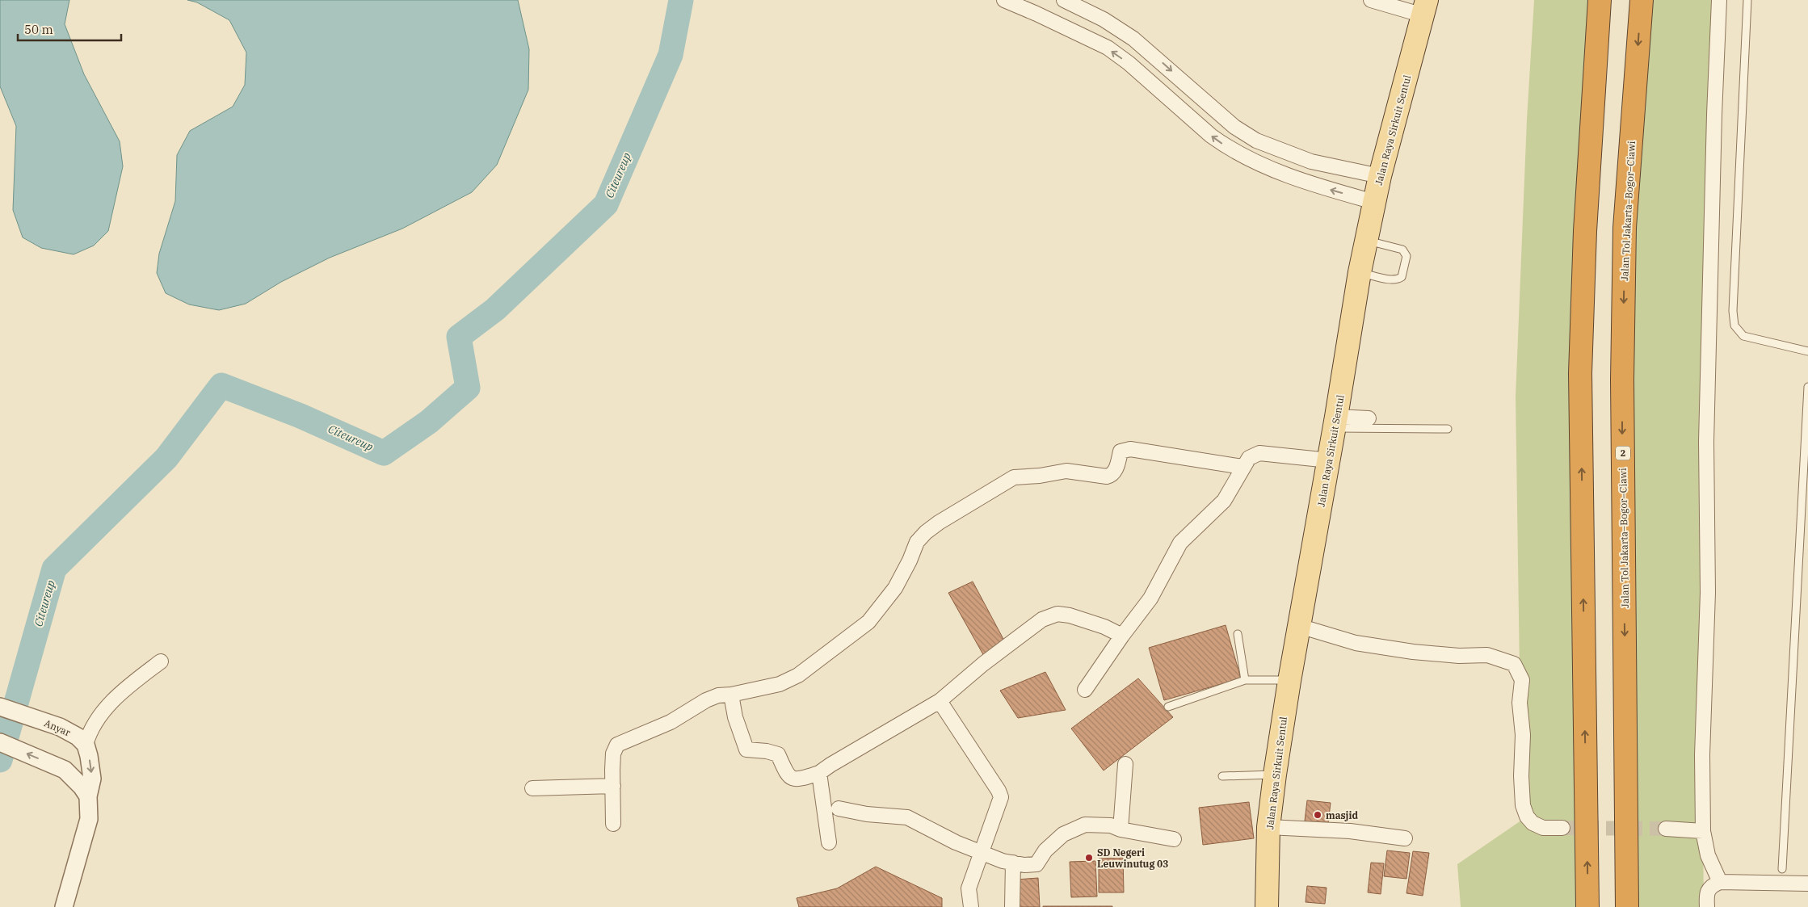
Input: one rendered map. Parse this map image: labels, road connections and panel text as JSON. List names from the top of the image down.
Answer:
{
  "streets": {
    "highway": ["Jalan Tol Jakarta–Bogor–Ciawi", "2"],
    "main road": ["Jalan Raya Sirkuit Sentul"],
    "street": ["Anyar"]
  },
  "water": ["Citeureup"],
  "places": ["masjid", "SD Negeri Leuwinutug 03"],
  "scale_bar": "50 m"
}
